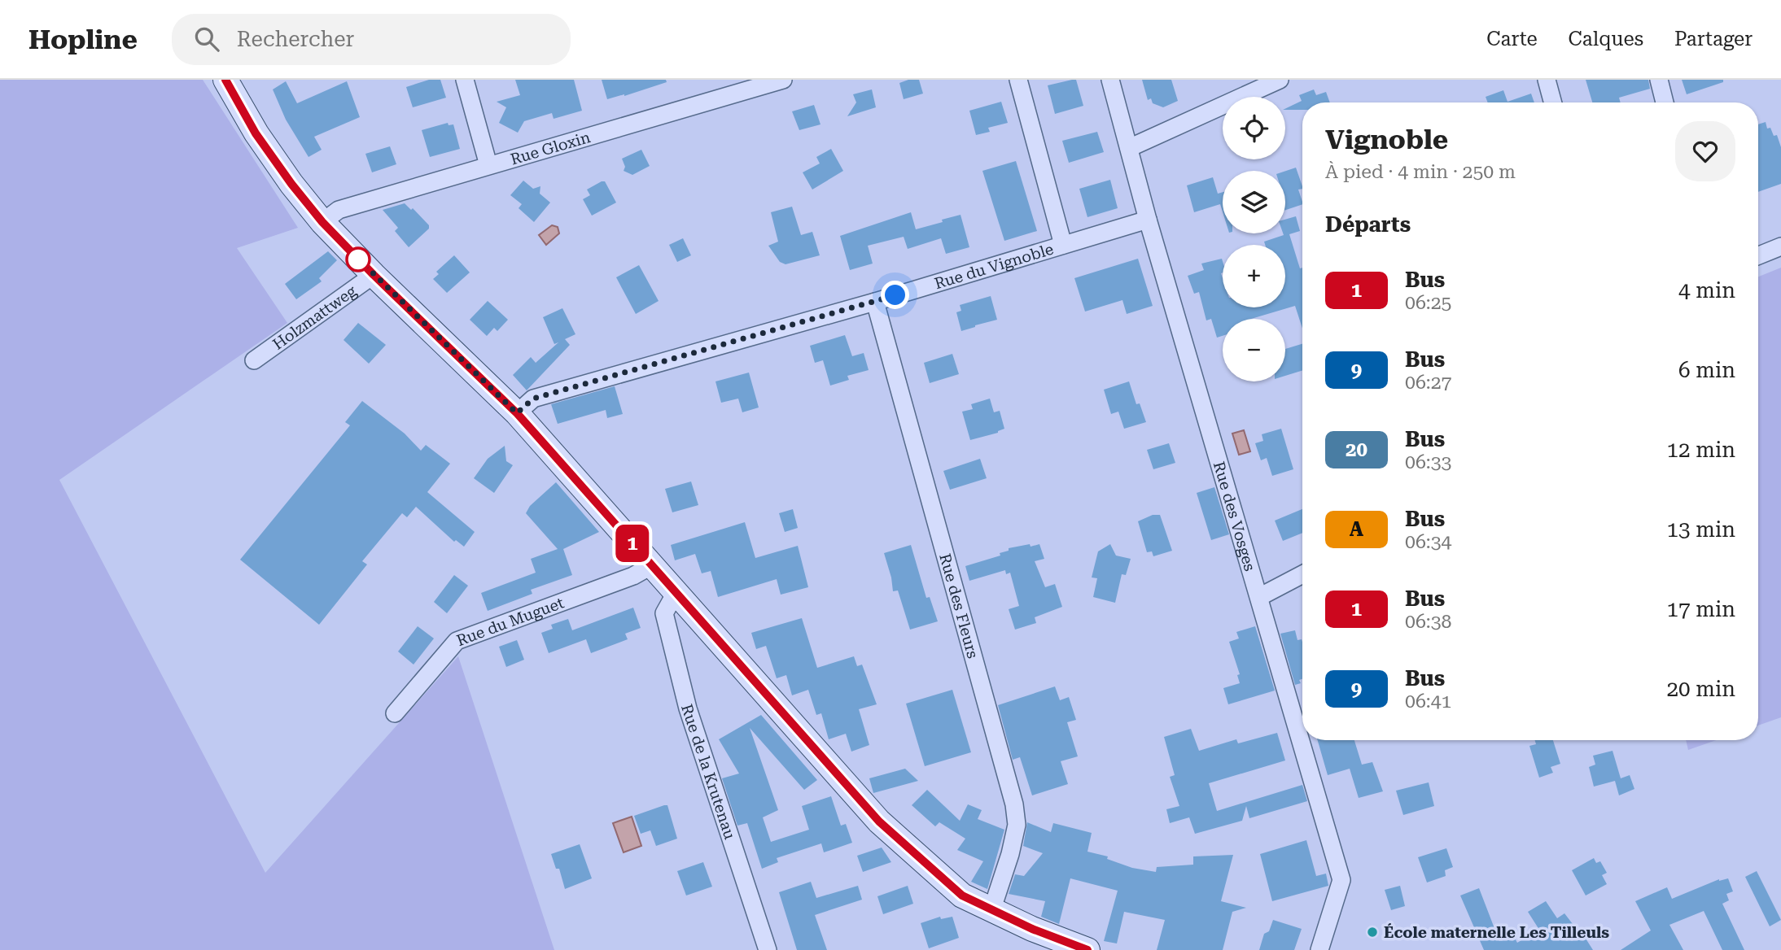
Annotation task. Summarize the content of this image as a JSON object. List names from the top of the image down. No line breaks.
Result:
{"streets":{"street":["Rue Gloxin","Rue du Vignoble","Holzmattweg","Rue des Vosges","Rue des Fleurs","Rue du Muguet","Rue de la Krutenau"]},"crossings":[["Rue du Vignoble","Rue des Vosges"],["Rue du Vignoble","Rue des Fleurs"]],"places":["École maternelle Les Tilleuls"],"lines":["bus line 1"],"page":{"header":"Hopline","search":"Rechercher","nav":["Carte","Calques","Partager"],"on_map":"1","map_buttons":["+","−"],"heading":[["Vignoble","À pied · 4 min · 250 m"],"Départs"],"list":[{"mark":"1","name":"Bus","note":"06:25","value":"4 min"},{"mark":"9","name":"Bus","note":"06:27","value":"6 min"},{"mark":"20","name":"Bus","note":"06:33","value":"12 min"},{"mark":"A","name":"Bus","note":"06:34","value":"13 min"},{"mark":"1","name":"Bus","note":"06:38","value":"17 min"},{"mark":"9","name":"Bus","note":"06:41","value":"20 min"}]}}
